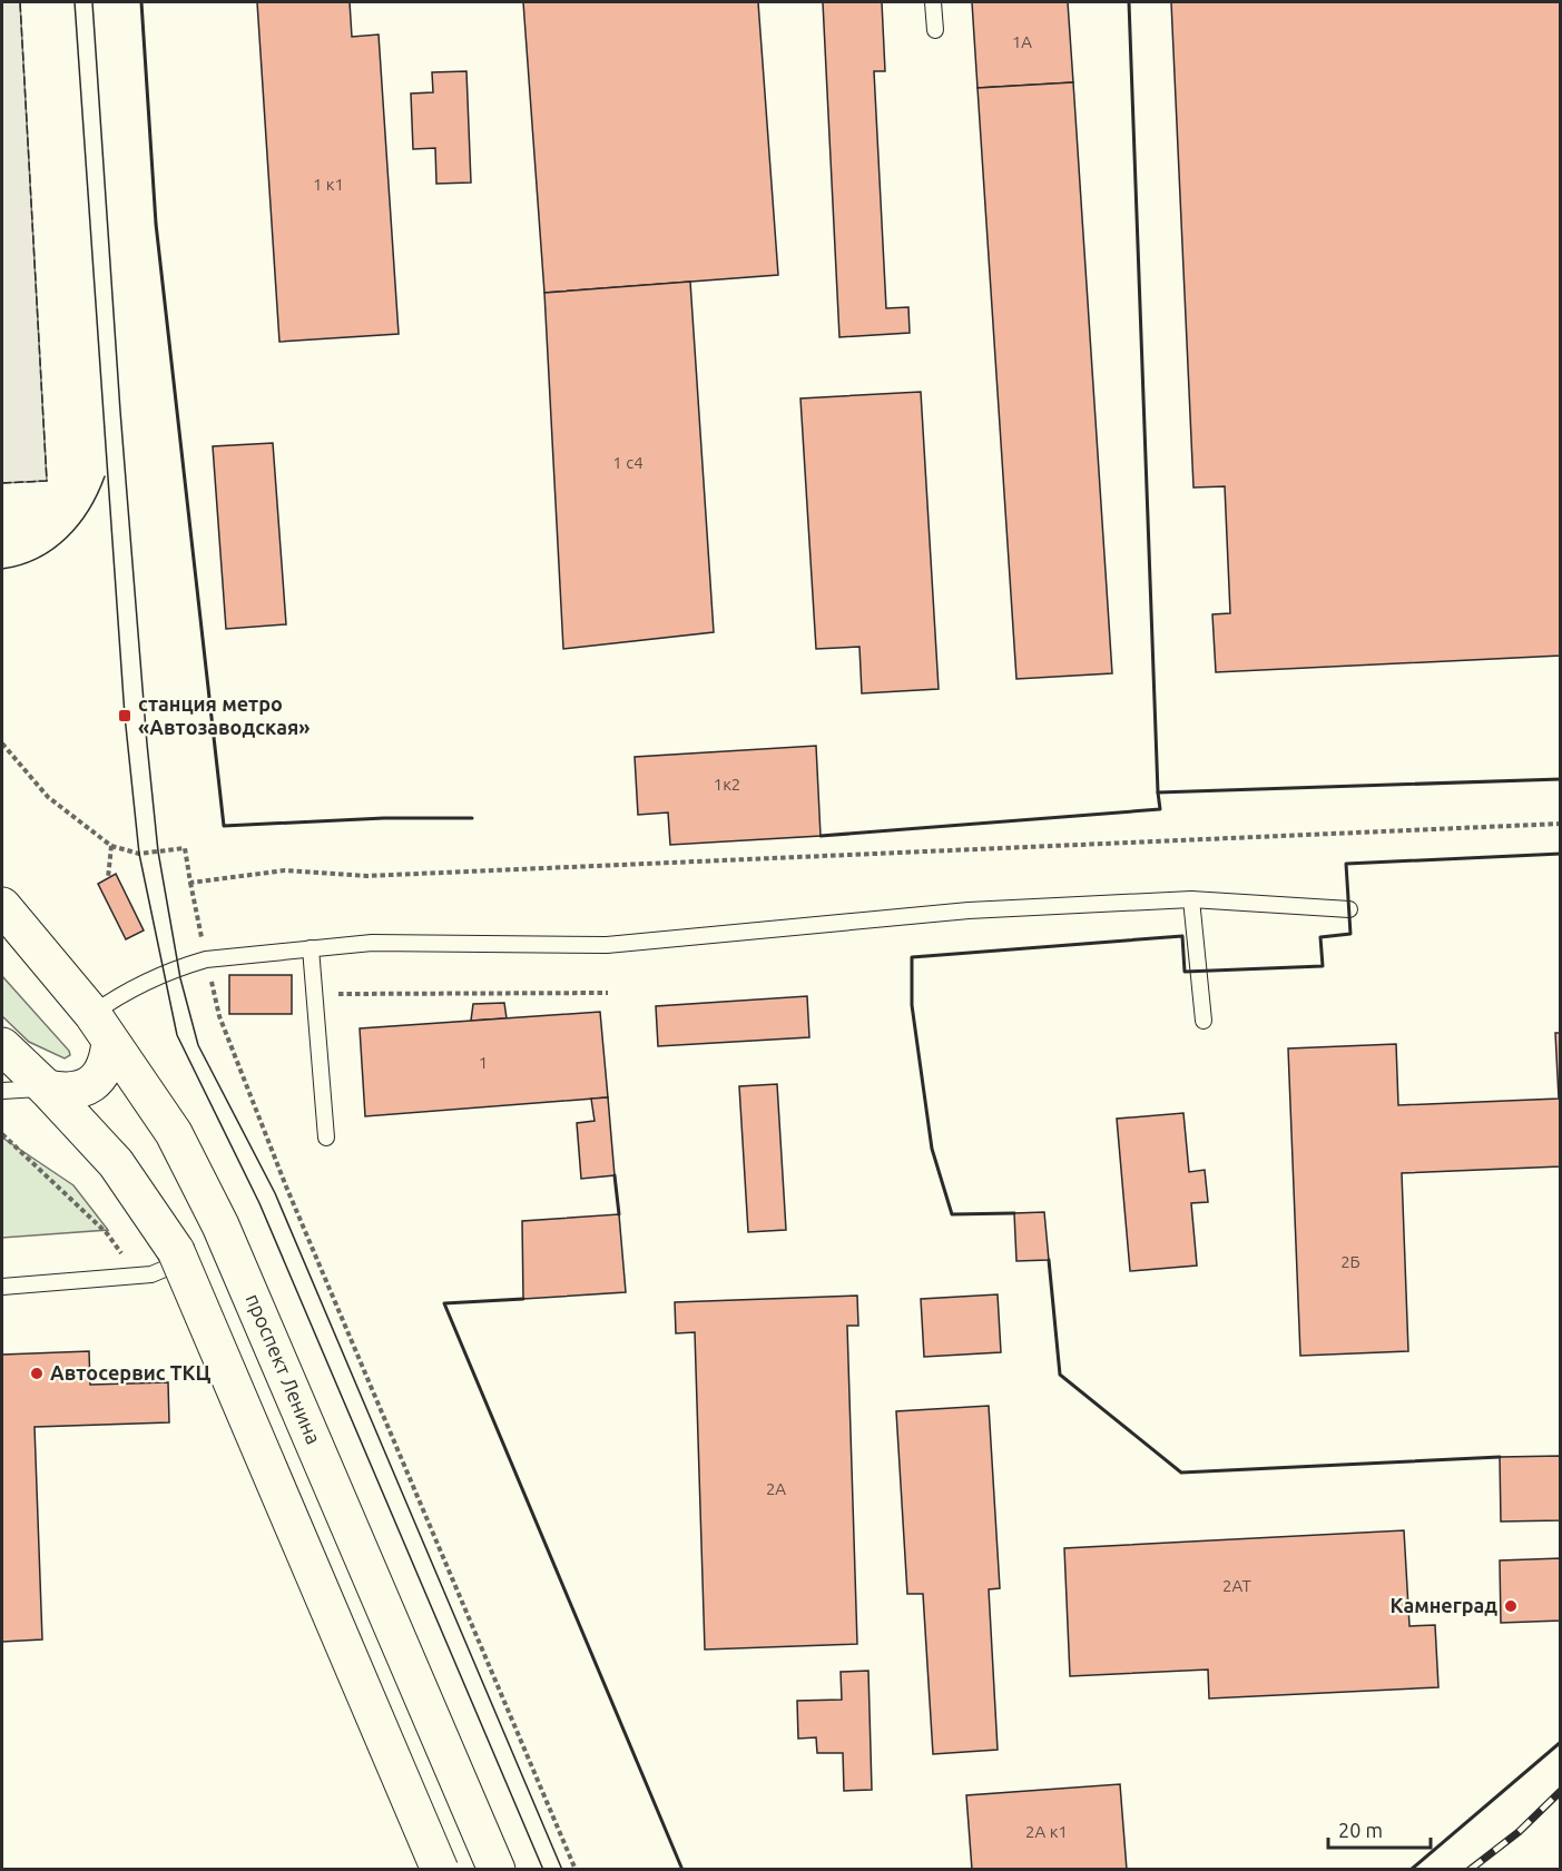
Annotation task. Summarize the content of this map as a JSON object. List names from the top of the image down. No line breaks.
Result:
{"streets":{"main road":["проспект Ленина"]},"places":{"transit":["станция метро «Автозаводская»"],"other":["Автосервис ТКЦ","Камнеград"]},"house_numbers":["1А","1 к1","1 с4","1к2","1","2Б","2А","2АТ","2А к1"],"scale_bar":"20 m"}
